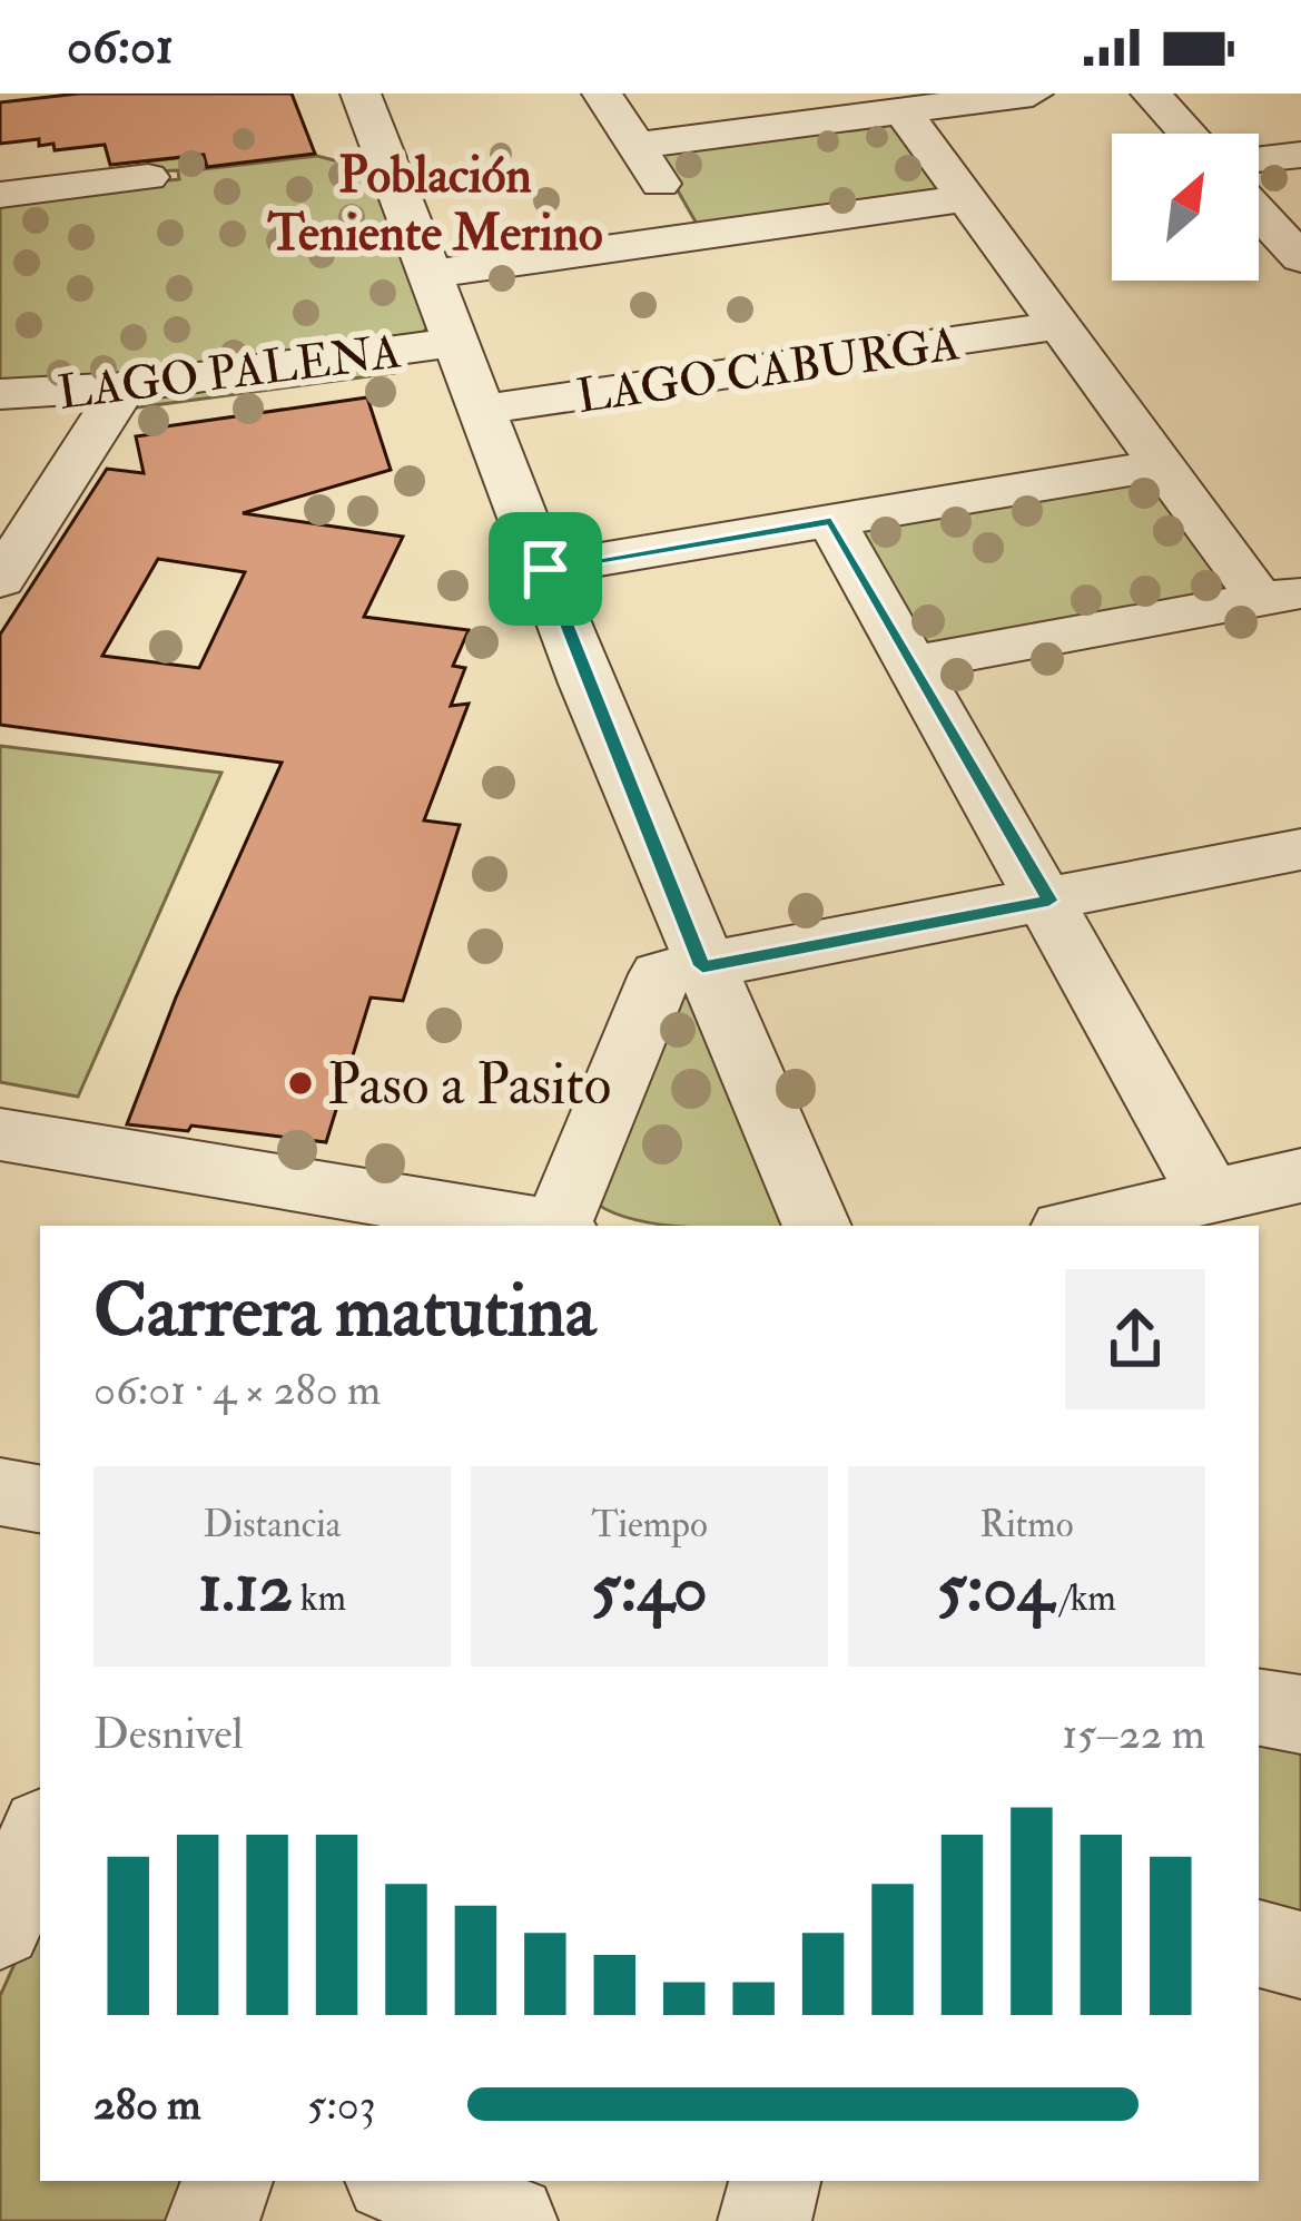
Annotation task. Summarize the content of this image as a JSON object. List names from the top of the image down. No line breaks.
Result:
{"streets":{"street":["LAGO CABURGA","LAGO PALENA"]},"districts":["Población Teniente Merino"],"places":["Paso a Pasito"],"north":"top right","page":{"status":"06:01","heading":["Carrera matutina","06:01 · 4 × 280 m"],"stats":[["Distancia","1.12 km"],["Tiempo","5:40"],["Ritmo","5:04 /km"]],"chart":["Desnivel","15–22 m"],"list":[{"name":"280 m","note":"5:03"}]}}
